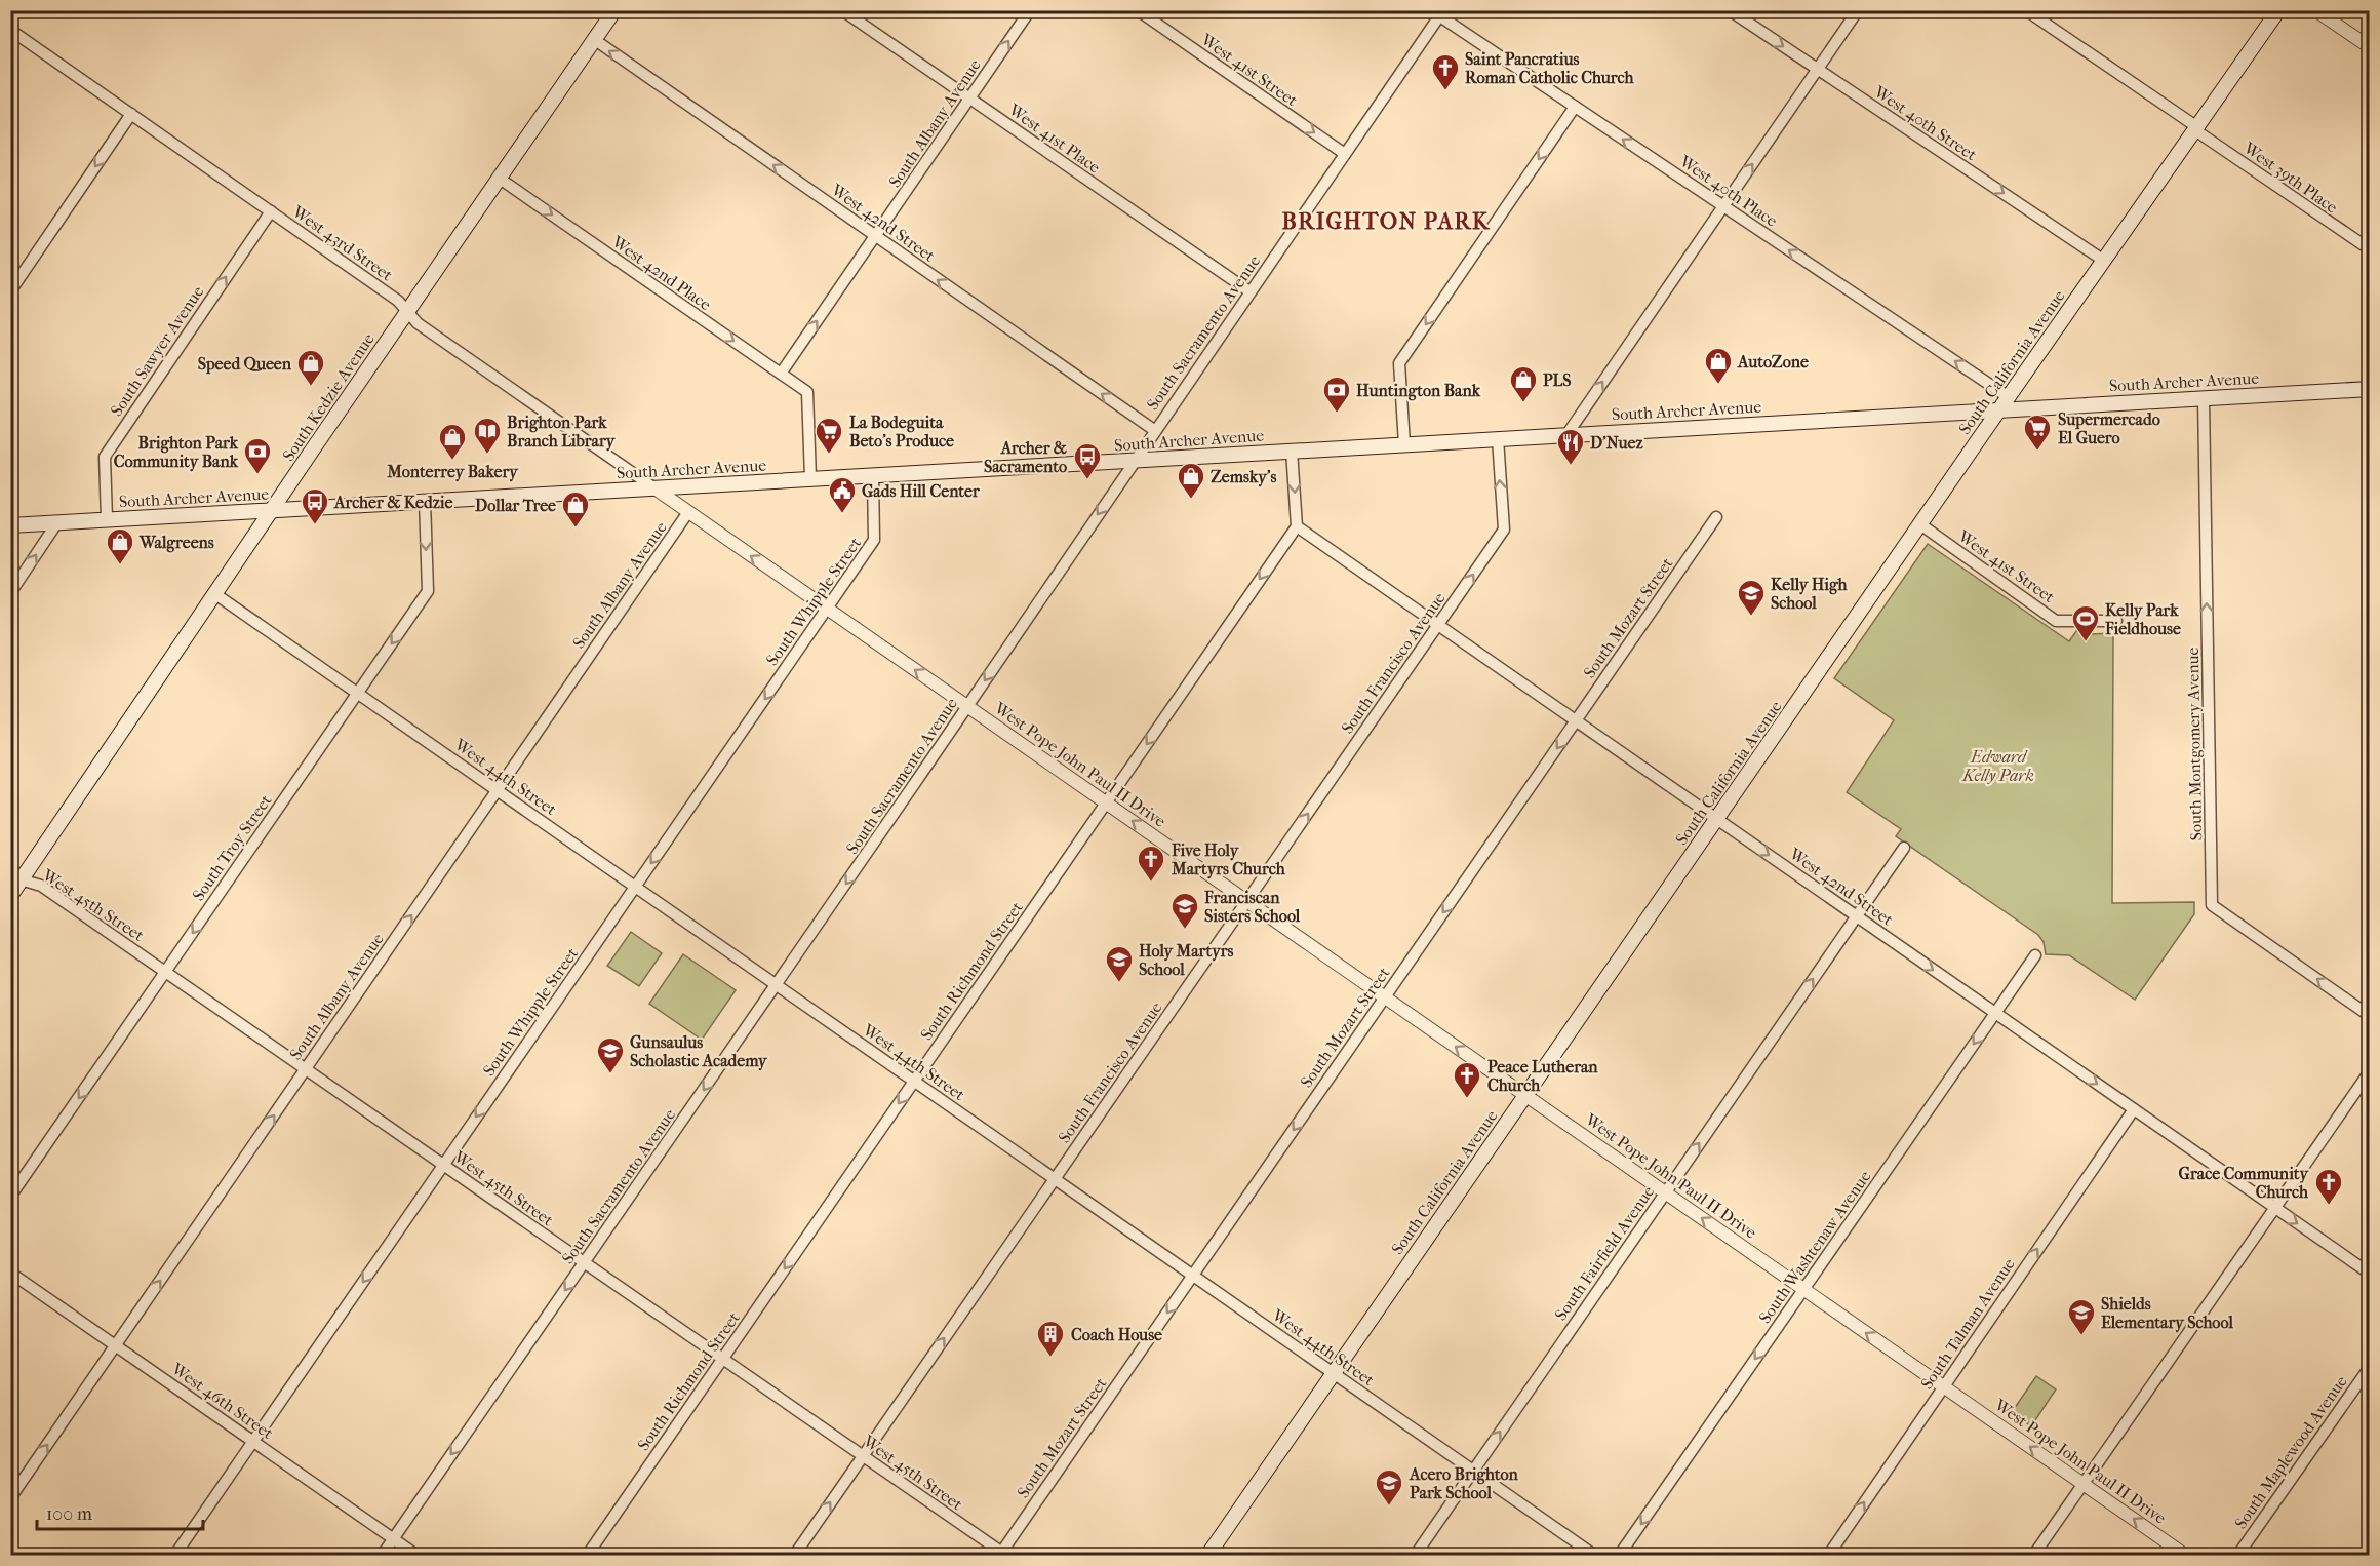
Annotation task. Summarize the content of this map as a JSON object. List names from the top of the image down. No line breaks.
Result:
{"streets":{"main road":["South California Avenue","South Archer Avenue","South Kedzie Avenue"],"street":["West 41st Street","South Albany Avenue","West 40th Street","West 41st Place","West 39th Place","West 40th Place","West 42nd Street","West 43rd Street","West 42nd Place","South Sacramento Avenue","South Sawyer Avenue","South Whipple Street","South Mozart Street","South Francisco Avenue","South Montgomery Avenue","West Pope John Paul II Drive","West 44th Street","South Troy Street","West 45th Street","South Richmond Street","South Washtenaw Avenue","South Fairfield Avenue","South Talman Avenue","West 46th Street","South Maplewood Avenue"]},"crossings":[["West 41st Street","South Sacramento Avenue"],["West 41st Street","South California Avenue"],["South Albany Avenue","West 41st Place"],["South Albany Avenue","West 42nd Street"],["South Albany Avenue","West 42nd Place"],["South Albany Avenue","West Pope John Paul II Drive"],["South Albany Avenue","West 44th Street"],["South Albany Avenue","West 45th Street"],["South Albany Avenue","West 46th Street"],["West 40th Street","South California Avenue"],["West 41st Place","South Sacramento Avenue"],["West 39th Place","South California Avenue"],["West 40th Place","South Sacramento Avenue"],["West 40th Place","South California Avenue"],["West 42nd Street","South Sacramento Avenue"],["West 42nd Street","South California Avenue"],["West 42nd Street","South Kedzie Avenue"],["West 42nd Street","South Mozart Street"],["West 42nd Street","South Francisco Avenue"],["West 42nd Street","South Richmond Street"],["West 42nd Street","South Washtenaw Avenue"],["West 42nd Street","South Fairfield Avenue"],["West 42nd Street","South Talman Avenue"],["West 43rd Street","South Sawyer Avenue"],["West 43rd Street","South Archer Avenue"],["West 43rd Street","South Kedzie Avenue"],["West 43rd Street","West Pope John Paul II Drive"],["West 42nd Place","South Archer Avenue"],["West 42nd Place","South Kedzie Avenue"],["South Sacramento Avenue","South Archer Avenue"],["South Sacramento Avenue","West Pope John Paul II Drive"],["South Sacramento Avenue","West 44th Street"],["South Sacramento Avenue","West 45th Street"],["South Sacramento Avenue","West 46th Street"],["South Sawyer Avenue","South Archer Avenue"],["South California Avenue","South Archer Avenue"],["South California Avenue","West Pope John Paul II Drive"],["South California Avenue","West 44th Street"],["South Archer Avenue","South Kedzie Avenue"],["South Archer Avenue","South Whipple Street"],["South Archer Avenue","South Francisco Avenue"],["South Archer Avenue","South Montgomery Avenue"],["South Archer Avenue","West Pope John Paul II Drive"],["South Archer Avenue","South Troy Street"],["South Kedzie Avenue","West 44th Street"],["South Kedzie Avenue","West 45th Street"],["South Whipple Street","West Pope John Paul II Drive"],["South Whipple Street","West 44th Street"],["South Whipple Street","West 45th Street"],["South Whipple Street","West 46th Street"],["South Mozart Street","West Pope John Paul II Drive"],["South Mozart Street","West 44th Street"],["South Mozart Street","West 45th Street"],["South Francisco Avenue","West Pope John Paul II Drive"],["South Francisco Avenue","West 44th Street"],["South Francisco Avenue","West 45th Street"],["West Pope John Paul II Drive","South Richmond Street"],["West Pope John Paul II Drive","South Washtenaw Avenue"],["West Pope John Paul II Drive","South Fairfield Avenue"],["West Pope John Paul II Drive","South Talman Avenue"],["West 44th Street","South Troy Street"],["West 44th Street","South Richmond Street"],["West 44th Street","South Fairfield Avenue"],["South Troy Street","West 45th Street"],["West 45th Street","South Richmond Street"]],"one_way":["West 41st Street","South Albany Avenue","West 40th Street","West 40th Place","West 42nd Place","South Sacramento Avenue","South Sawyer Avenue","South Whipple Street","South Mozart Street","South Francisco Avenue","South Montgomery Avenue","West Pope John Paul II Drive","South Troy Street","South Richmond Street","South Washtenaw Avenue","South Fairfield Avenue","South Talman Avenue"],"districts":["BRIGHTON PARK"],"parks":["Edward Kelly Park"],"places":{"church":["Saint Pancratius Roman Catholic Church","Five Holy Martyrs Church","Peace Lutheran Church","Grace Community Church"],"shop":["AutoZone","Speed Queen","PLS","Monterrey Bakery","Zemsky's","Dollar Tree","Walgreens"],"bank":["Huntington Bank","Brighton Park Community Bank"],"supermarket":["Supermercado El Guero","La Bodeguita Beto’s Produce"],"library":["Brighton Park Branch Library"],"restaurant":["D'Nuez"],"bus stop":["Archer & Sacramento","Archer & Kedzie"],"public building":["Gads Hill Center"],"school or university":["Kelly High School","Franciscan Sisters School","Holy Martyrs School","Gunsaulus Scholastic Academy","Shields Elementary School","Acero Brighton Park School"],"sports":["Kelly Park Fieldhouse"],"building":["Coach House"]},"scale_bar":"100 m"}
